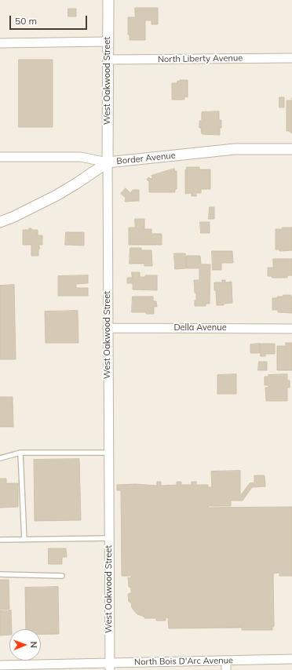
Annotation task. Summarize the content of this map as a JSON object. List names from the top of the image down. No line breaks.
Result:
{"streets":{"street":["North Liberty Avenue","West Oakwood Street","Border Avenue","Della Avenue","North Bois D'Arc Avenue"]},"crossings":[["North Liberty Avenue","West Oakwood Street"],["West Oakwood Street","Border Avenue"],["West Oakwood Street","Della Avenue"],["West Oakwood Street","North Bois D'Arc Avenue"]],"scale_bar":"50 m","north":"right"}
